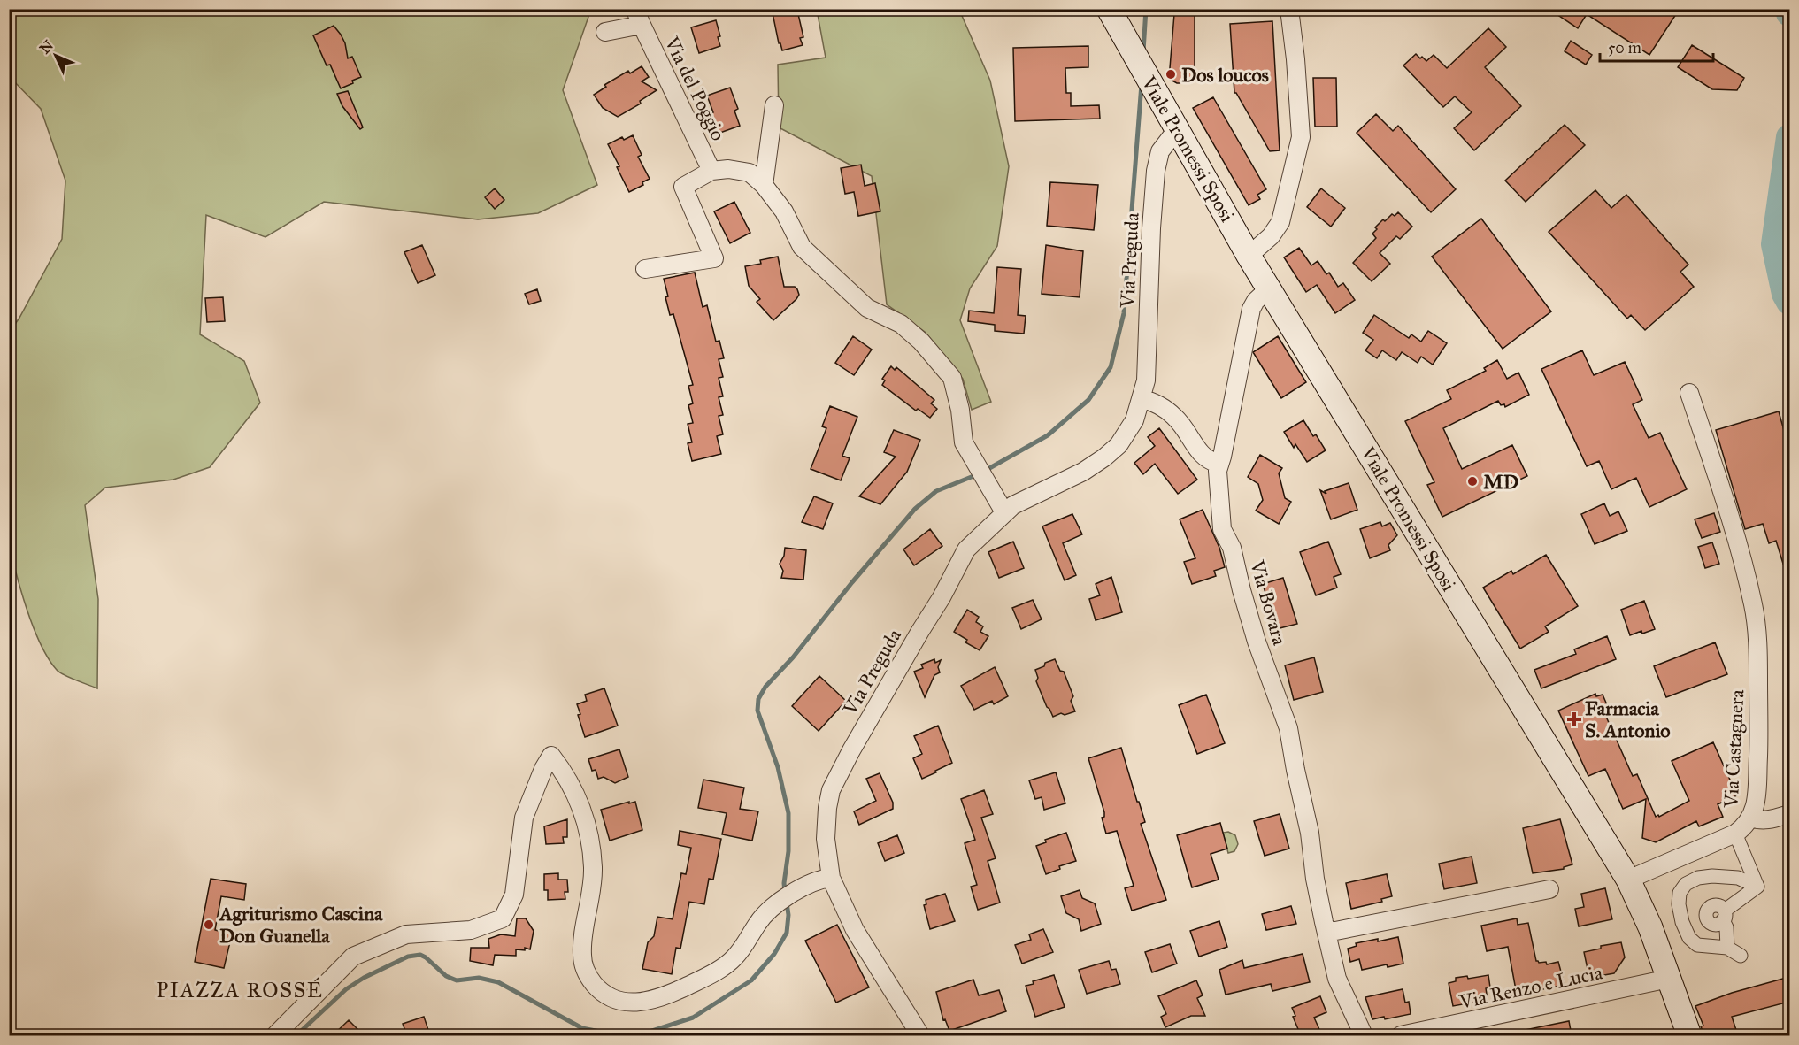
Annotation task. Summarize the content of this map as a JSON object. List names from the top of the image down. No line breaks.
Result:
{"streets":{"main road":["Viale Promessi Sposi"],"street":["Via del Poggio","Via Preguda","Via Bovara","Via Castagnera","Via Renzo e Lucia"]},"crossings":[["Via del Poggio","Via Preguda"],["Viale Promessi Sposi","Via Preguda"],["Viale Promessi Sposi","Via Bovara"],["Viale Promessi Sposi","Via Castagnera"],["Viale Promessi Sposi","Via Renzo e Lucia"]],"districts":["PIAZZA ROSSÉ"],"places":{"other":["Dos loucos","MD","Agriturismo Cascina Don Guanella"],"health":["Farmacia S. Antonio"]},"scale_bar":"50 m","north":"top left"}
